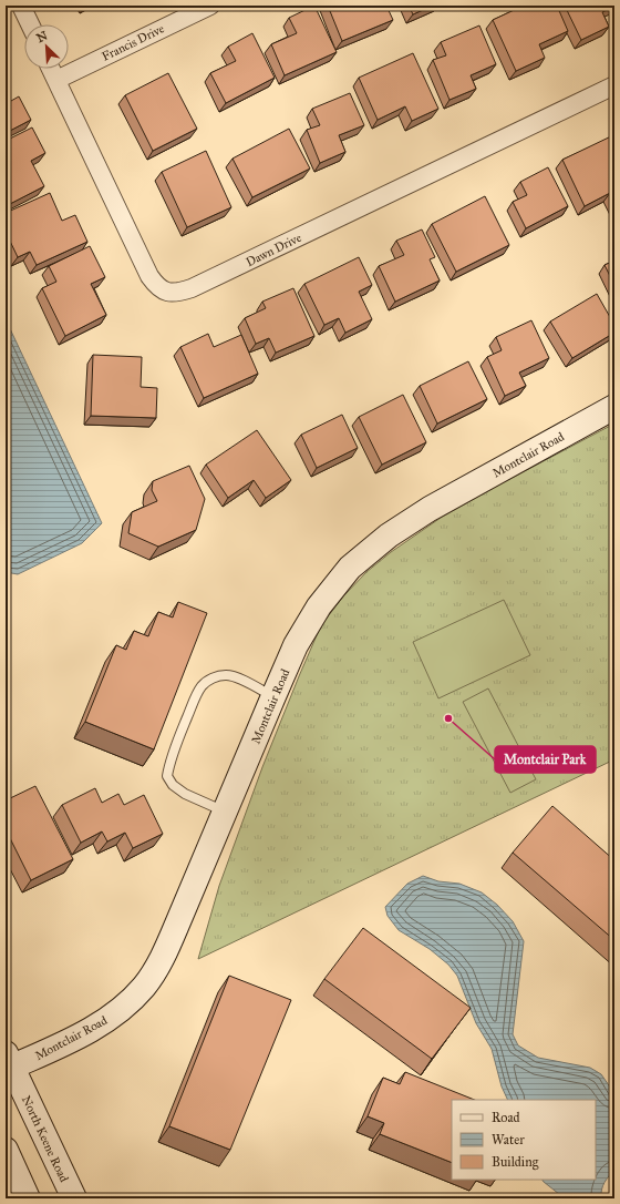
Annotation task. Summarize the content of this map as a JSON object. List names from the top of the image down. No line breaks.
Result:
{"streets":{"street":["Francis Drive","Dawn Drive","Montclair Road","North Keene Road"]},"crossings":[["Francis Drive","Dawn Drive"],["Montclair Road","North Keene Road"]],"places":["Montclair Park"],"legend":["Road","Water","Building"],"north":"top left"}
